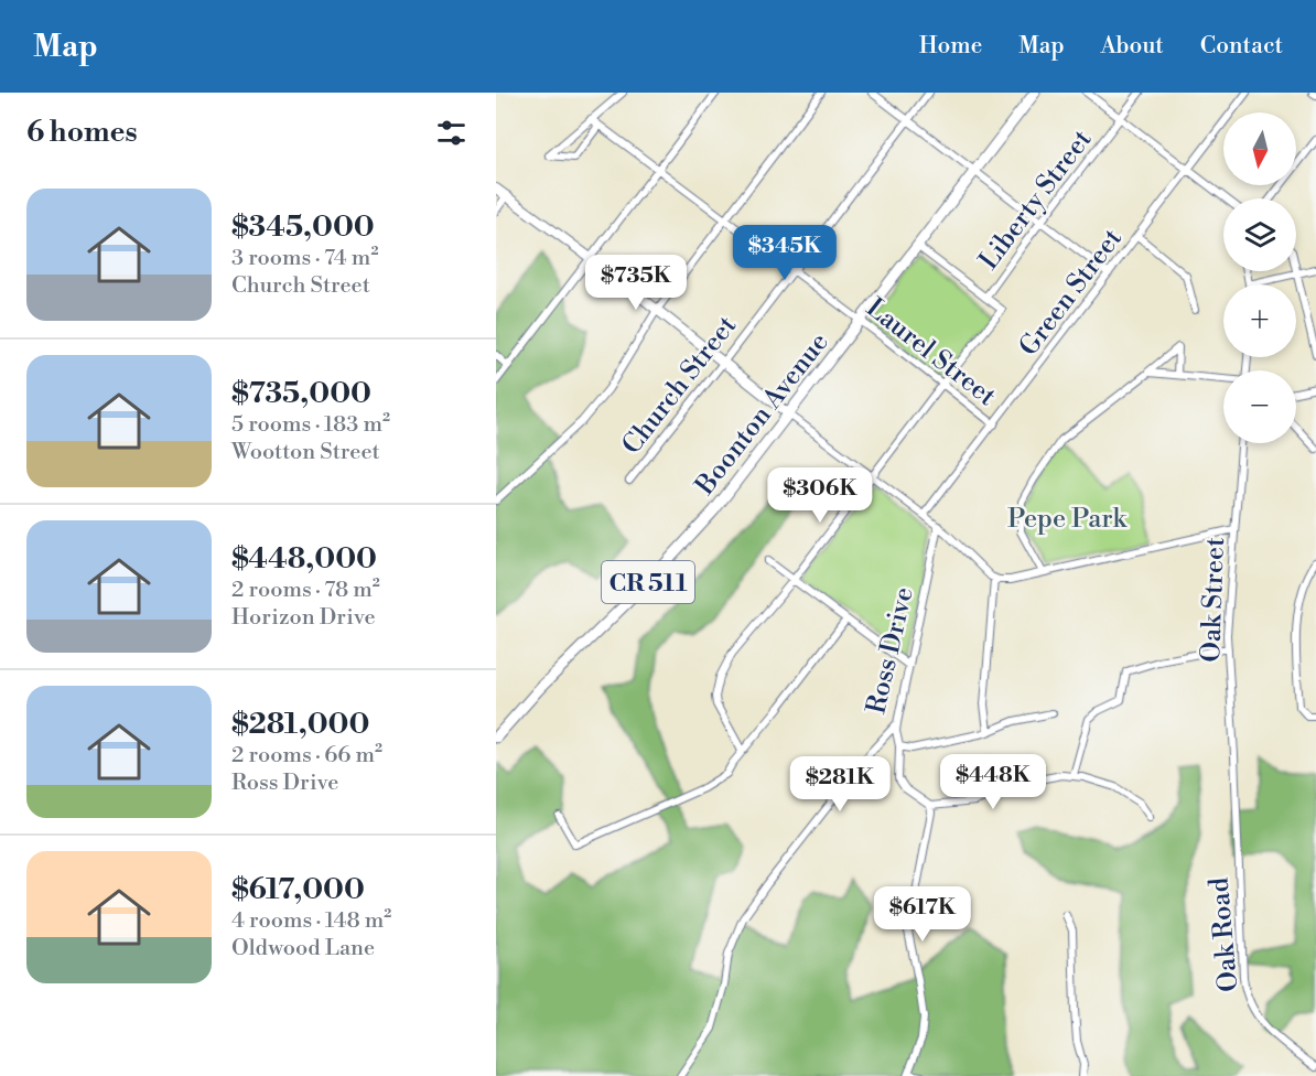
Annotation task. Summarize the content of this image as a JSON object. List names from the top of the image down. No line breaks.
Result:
{"streets":{"main road":["Boonton Avenue","CR 511"],"street":["Liberty Street","Green Street","Laurel Street","Church Street","Oak Street","Ross Drive","Oak Road"]},"crossings":[["Liberty Street","Laurel Street"],["Green Street","Laurel Street"],["Laurel Street","Church Street"],["Laurel Street","Boonton Avenue"],["Oak Street","Oak Road"]],"parks":["Pepe Park"],"north":"bottom","page":{"header":"Map","nav":["Home","Map","About","Contact"],"heading":"6 homes","map_buttons":["+","−"],"list":[{"name":"$345,000","note":"3 rooms · 74 m² · Church Street"},{"name":"$735,000","note":"5 rooms · 183 m² · Wootton Street"},{"name":"$448,000","note":"2 rooms · 78 m² · Horizon Drive"},{"name":"$281,000","note":"2 rooms · 66 m² · Ross Drive"},{"name":"$617,000","note":"4 rooms · 148 m² · Oldwood Lane"}],"price":["$345K","$735K","$306K","$448K","$281K","$617K"]}}
